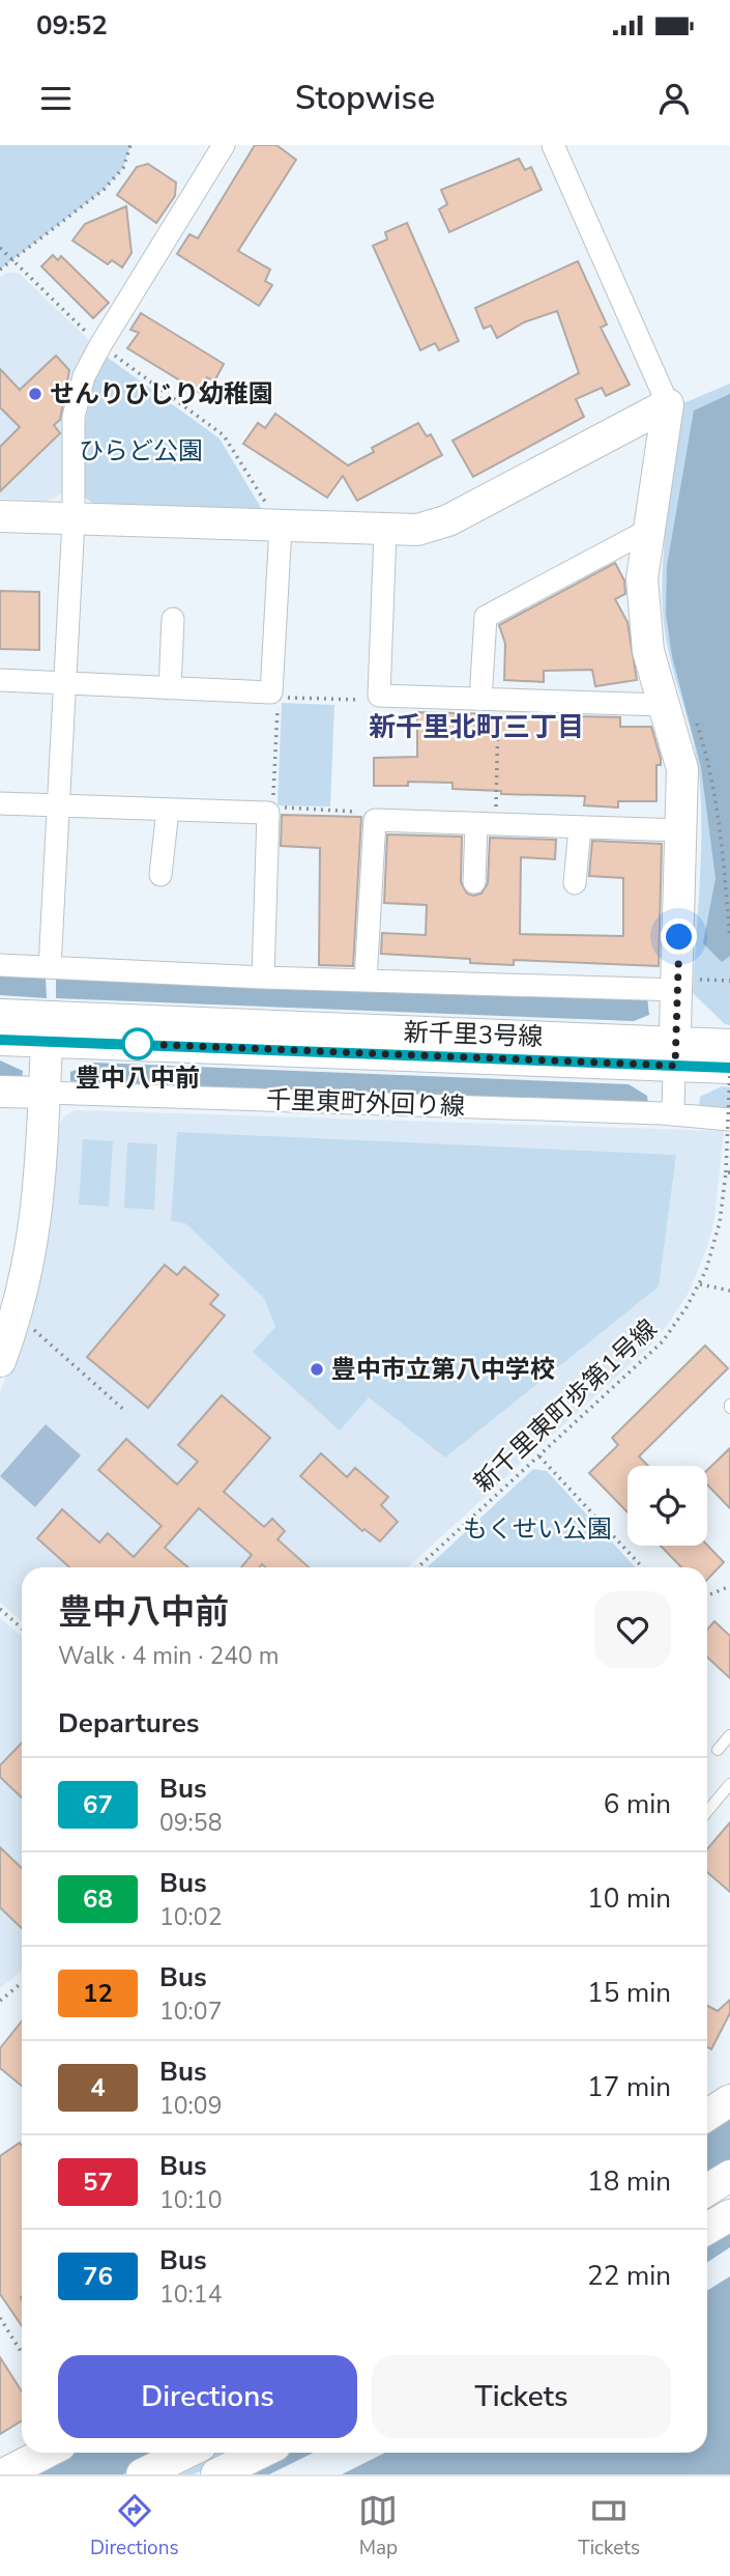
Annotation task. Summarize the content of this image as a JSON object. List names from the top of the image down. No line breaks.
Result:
{"streets":{"street":["新千里3号線","千里東町外回り線"],"path":["新千里東町歩第1号線"]},"crossings":[["新千里3号線","新千里東町歩第1号線"]],"districts":["新千里北町三丁目"],"parks":["ひらど公園","もくせい公園"],"places":["せんりひじり幼稚園","豊中八中前","豊中市立第八中学校"],"lines":["bus line 67"],"page":{"status":"09:52","header":"Stopwise","heading":[["豊中八中前","Walk · 4 min · 240 m"],"Departures"],"list":[{"mark":"67","name":"Bus","note":"09:58","value":"6 min"},{"mark":"68","name":"Bus","note":"10:02","value":"10 min"},{"mark":"12","name":"Bus","note":"10:07","value":"15 min"},{"mark":"4","name":"Bus","note":"10:09","value":"17 min"},{"mark":"57","name":"Bus","note":"10:10","value":"18 min"},{"mark":"76","name":"Bus","note":"10:14","value":"22 min"}],"buttons":["Directions","Tickets"],"tabs":["Directions","Map","Tickets"]}}
